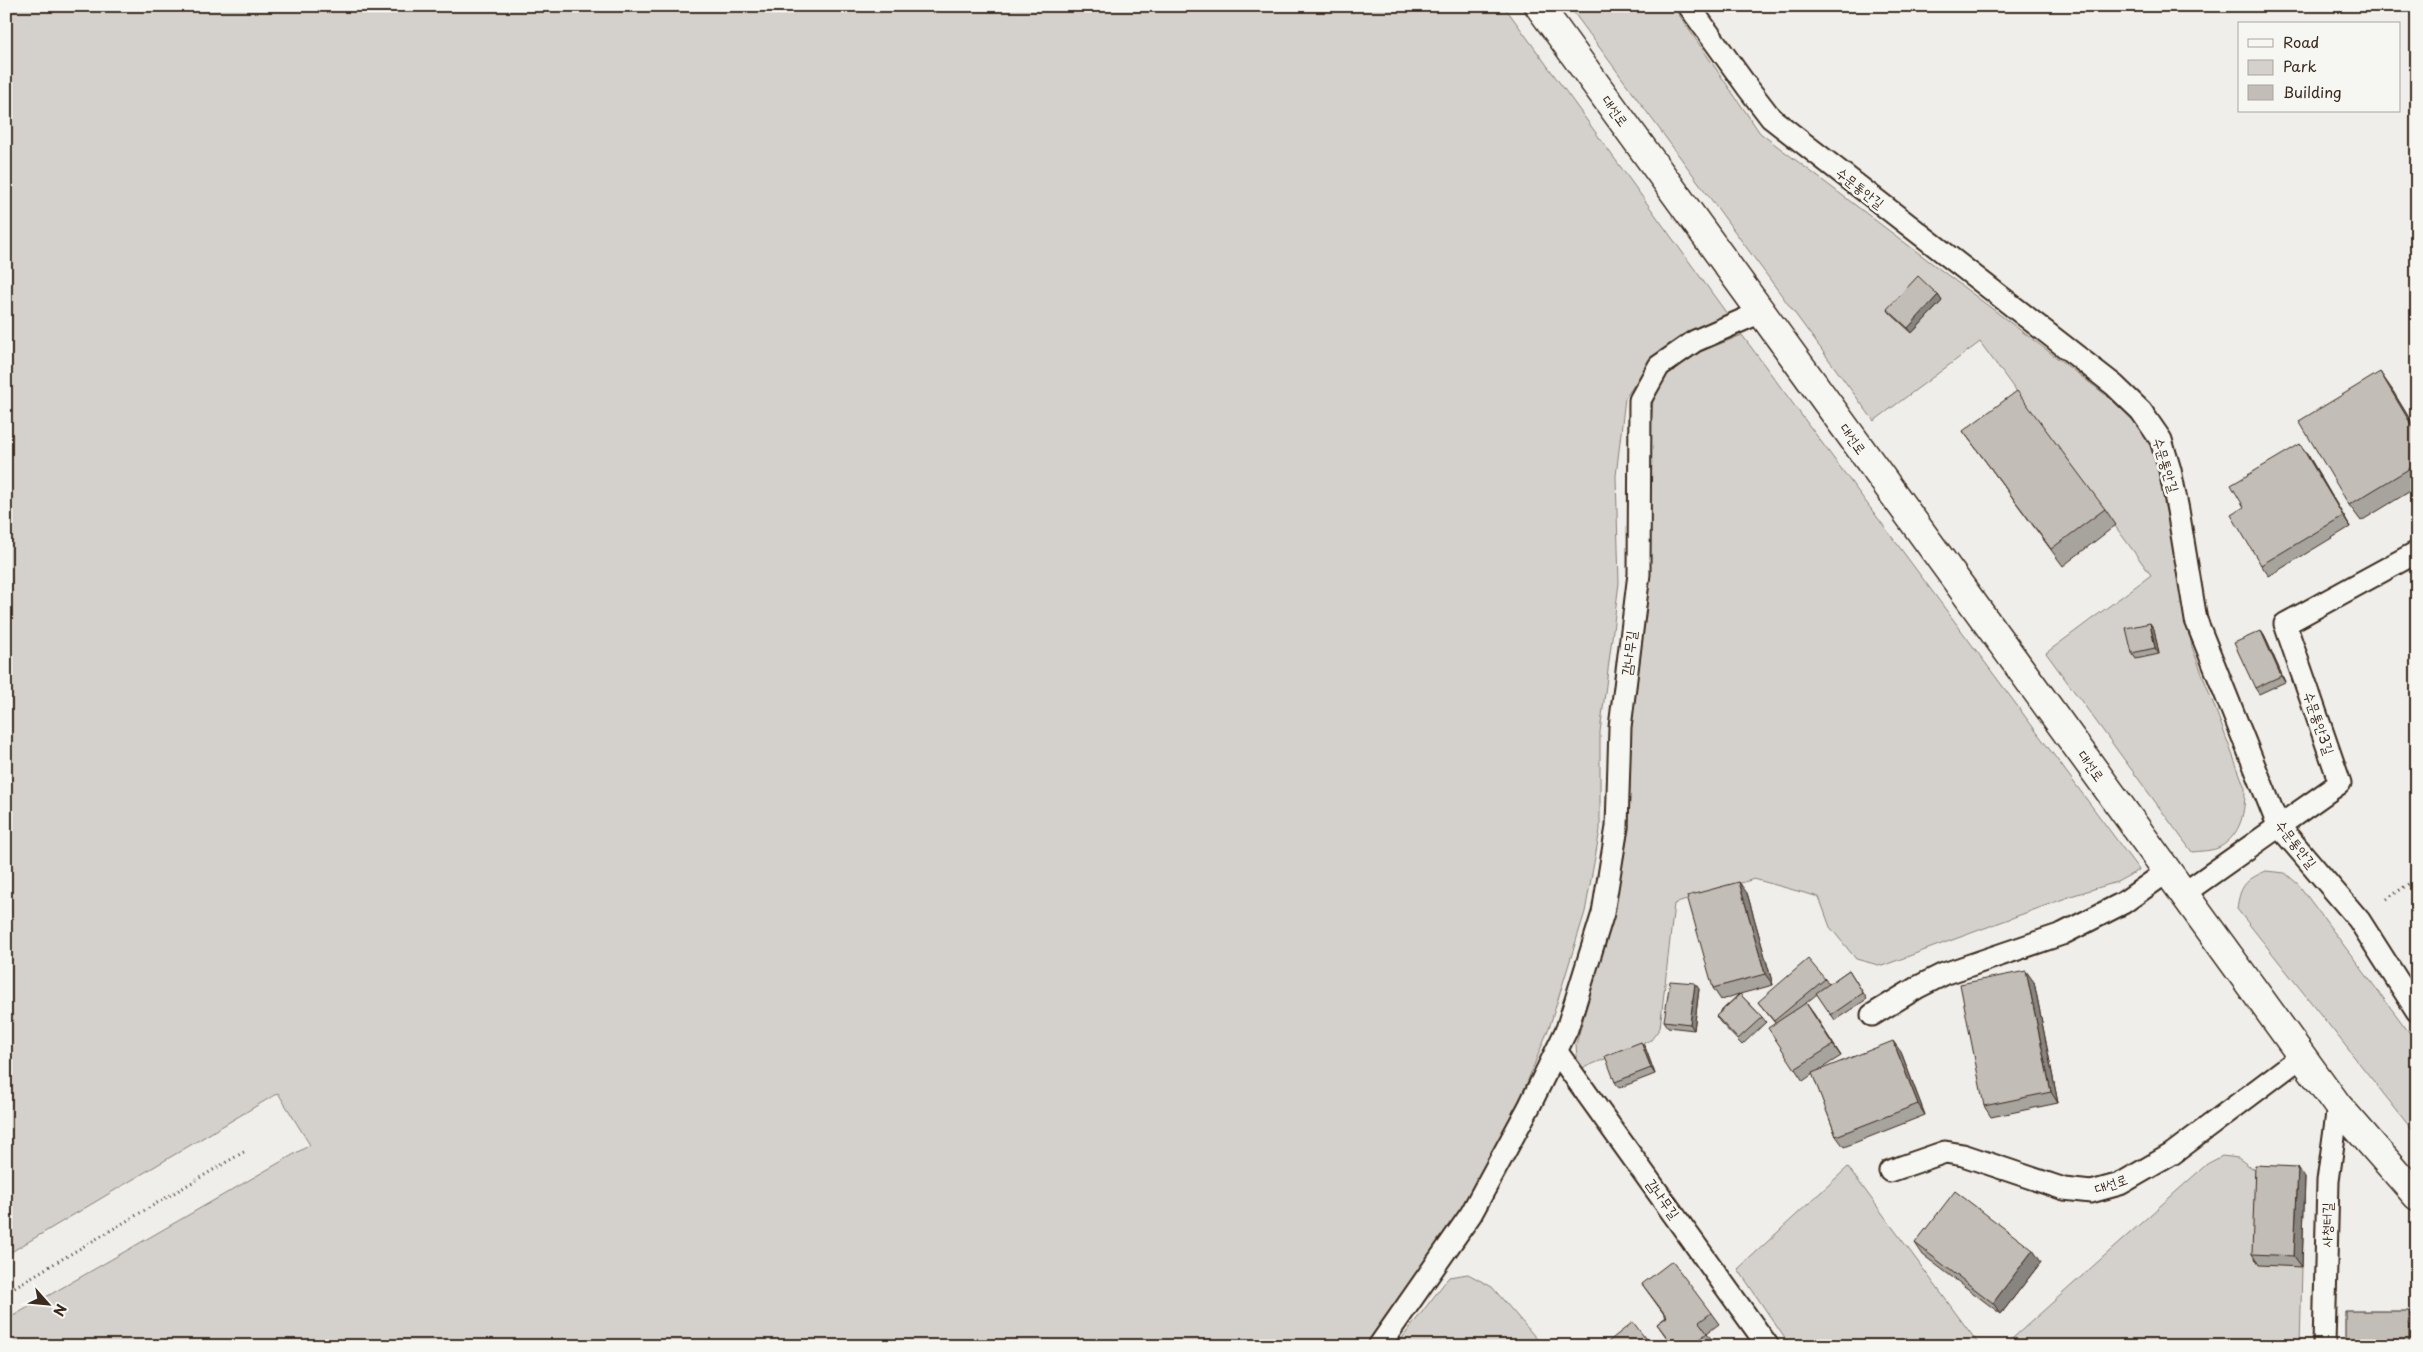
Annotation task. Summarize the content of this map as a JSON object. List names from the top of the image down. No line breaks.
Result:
{"streets":{"street":["대선로"],"lane":["수문통안길","감나무길","수문통안3길","사청터길"]},"crossings":[["대선로","감나무길"],["대선로","수문통안3길"],["대선로","사청터길"],["수문통안길","수문통안3길"]],"legend":["Road","Park","Building"],"north":"bottom right"}
